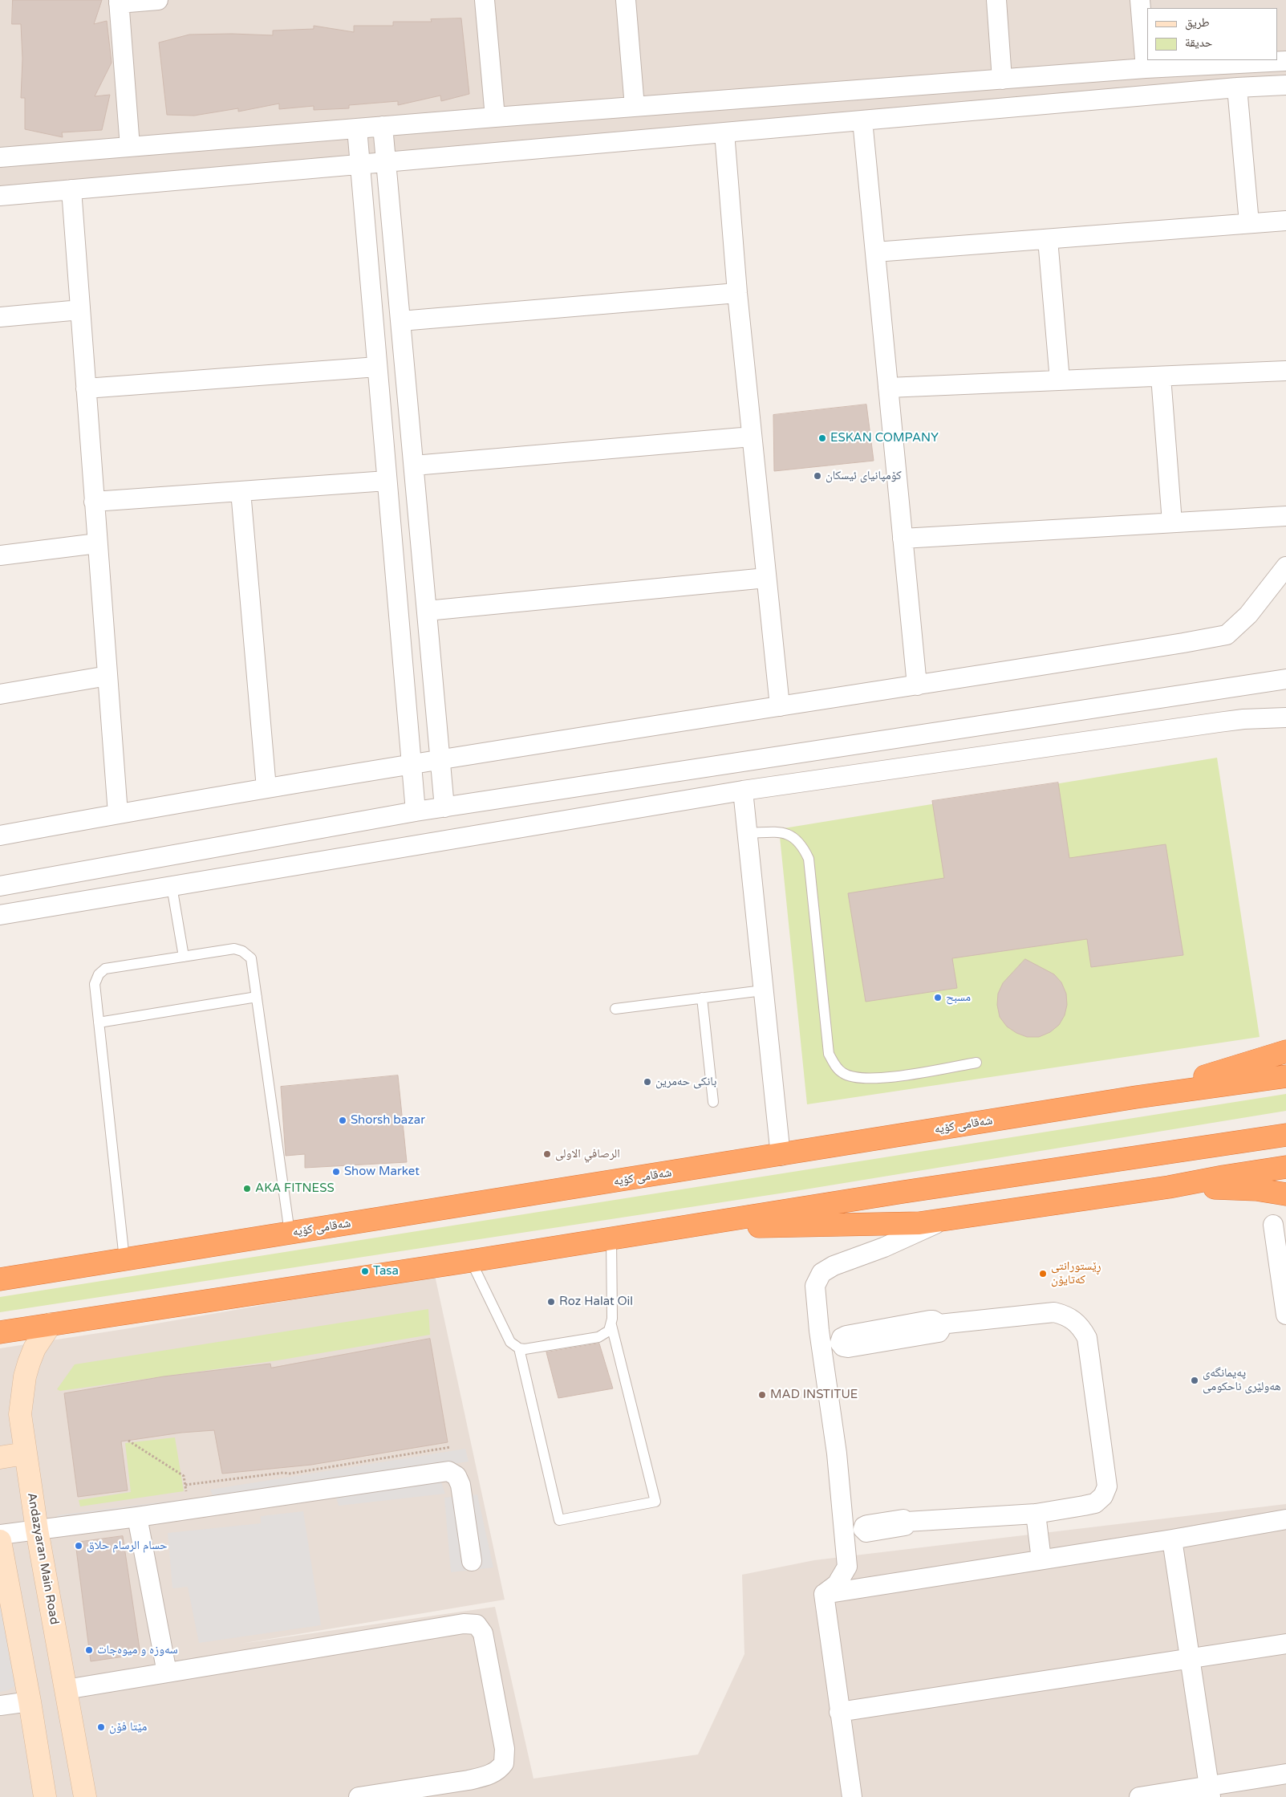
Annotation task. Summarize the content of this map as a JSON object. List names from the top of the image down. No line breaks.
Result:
{"streets":{"highway":["شەقامی کۆیە"],"street":["Andazyaran Main Road"]},"places":["ESKAN COMPANY","کۆمپانیای ئیسکان","مسبح","بانكی حه‌مرین","Shorsh bazar","الرصافي الاولى","Show Market","AKA FITNESS","Tasa","ڕێستورانتی کەتایۆن","Roz Halat Oil","پەیمانگەی هەولێری ناحکومی","MAD INSTITUE","حسام الرسام حلاق","سەوزە و میوەجات","مێتا فۆن"],"legend":["طريق","حديقة"]}
